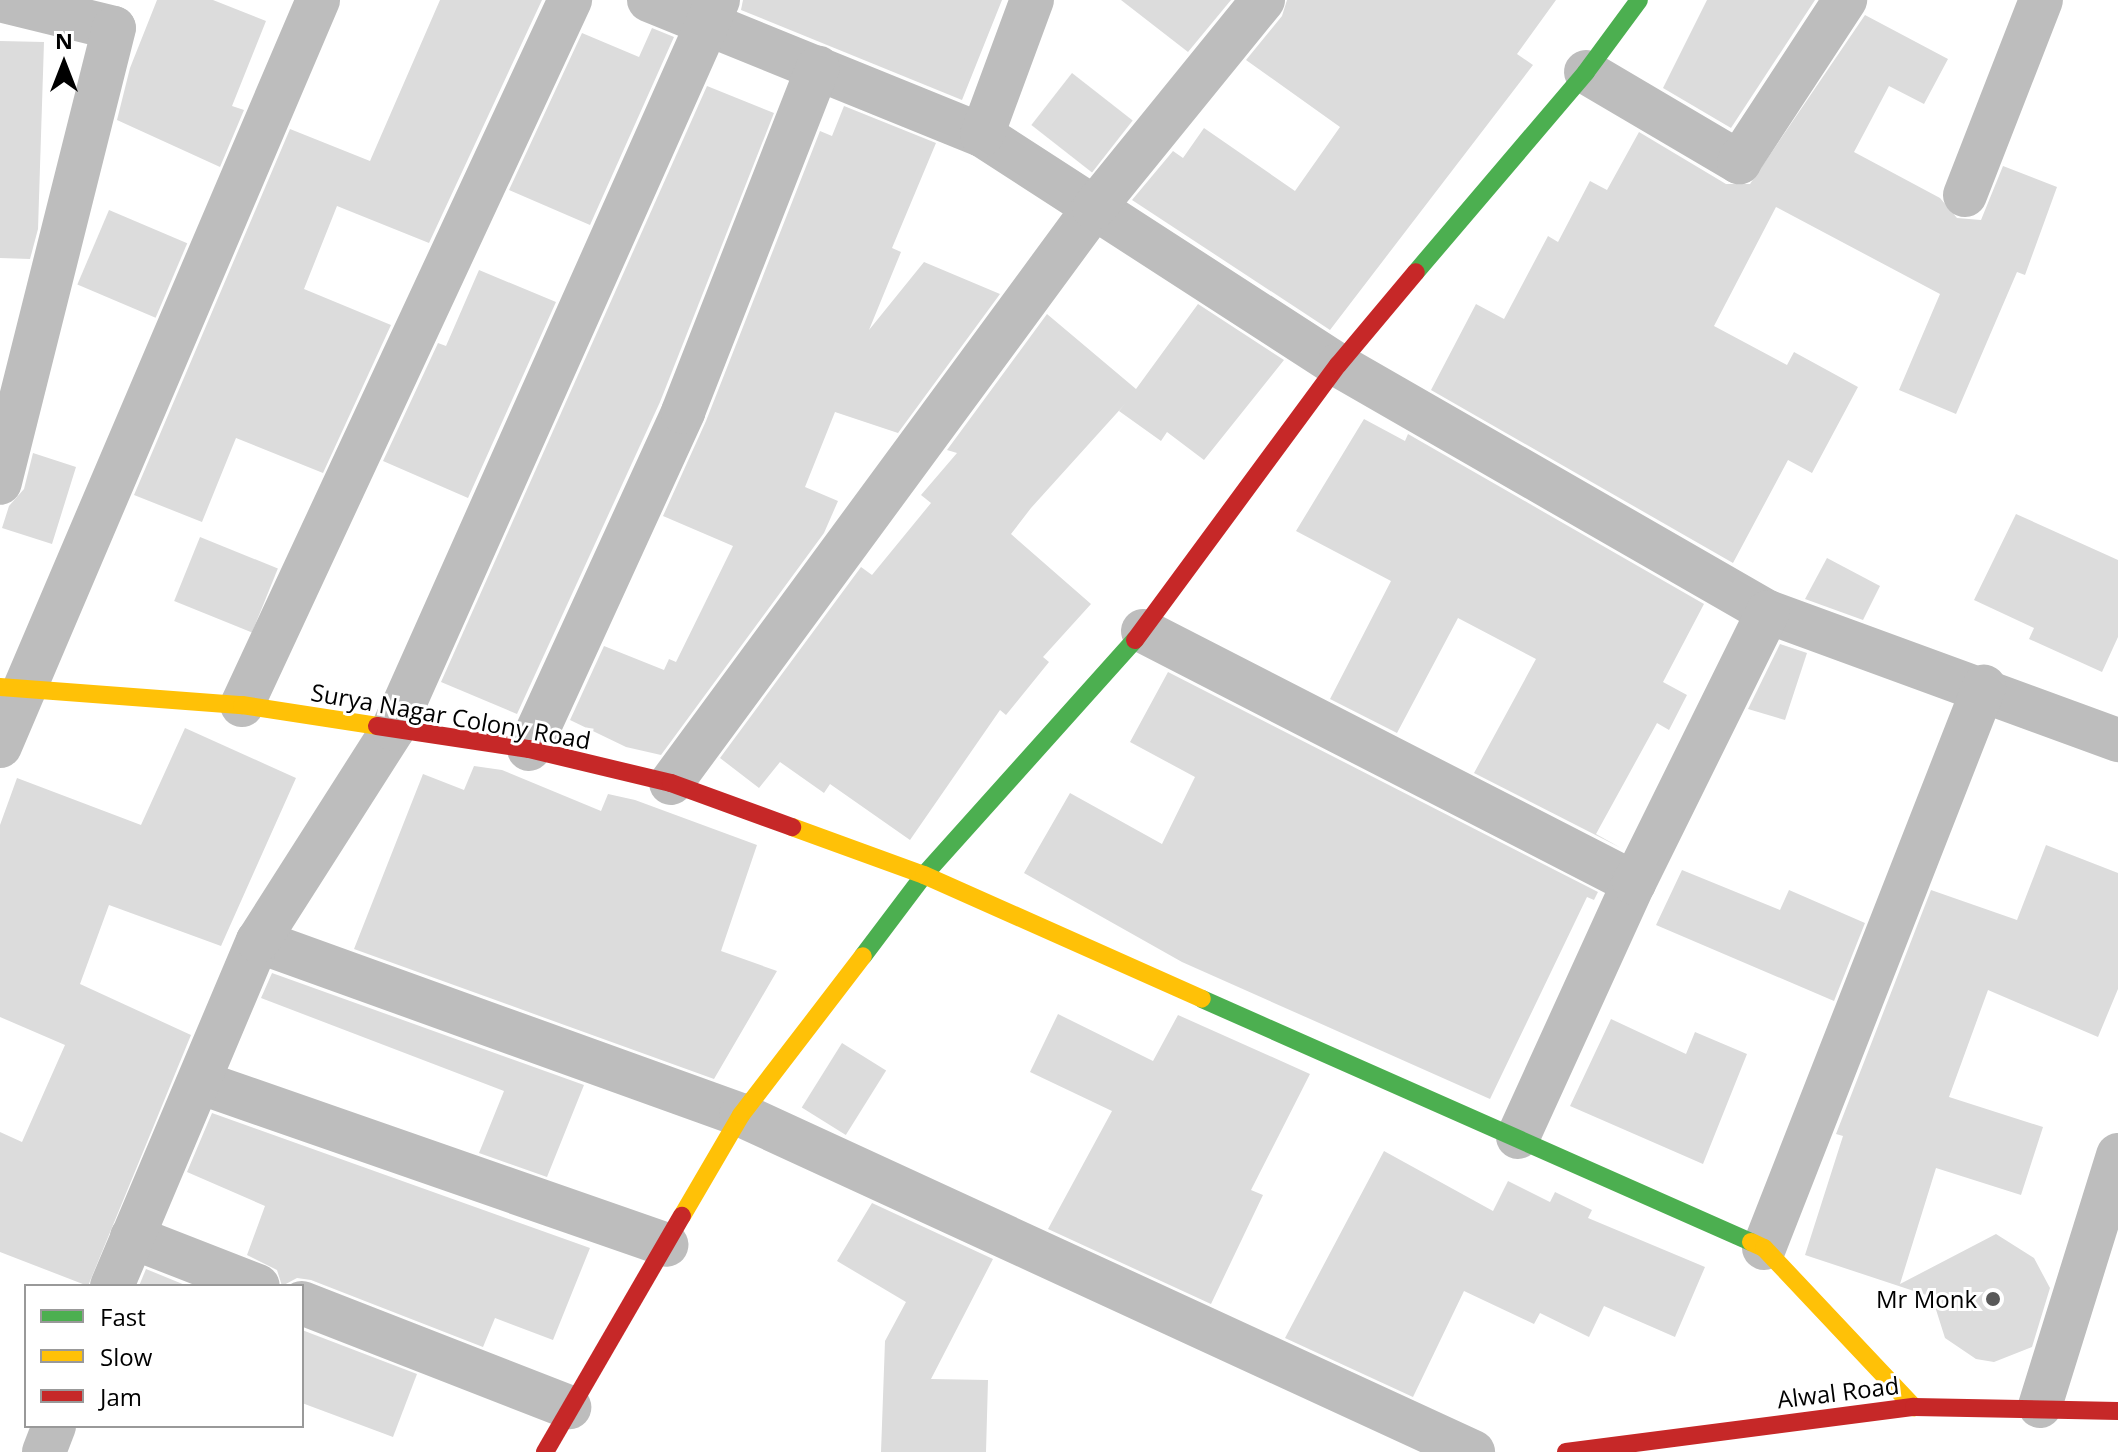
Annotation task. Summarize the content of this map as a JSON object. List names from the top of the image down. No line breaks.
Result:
{"streets":{"street":["Surya Nagar Colony Road","Alwal Road"]},"places":["Mr Monk"],"legend":["Fast","Slow","Jam"],"north":"top"}
